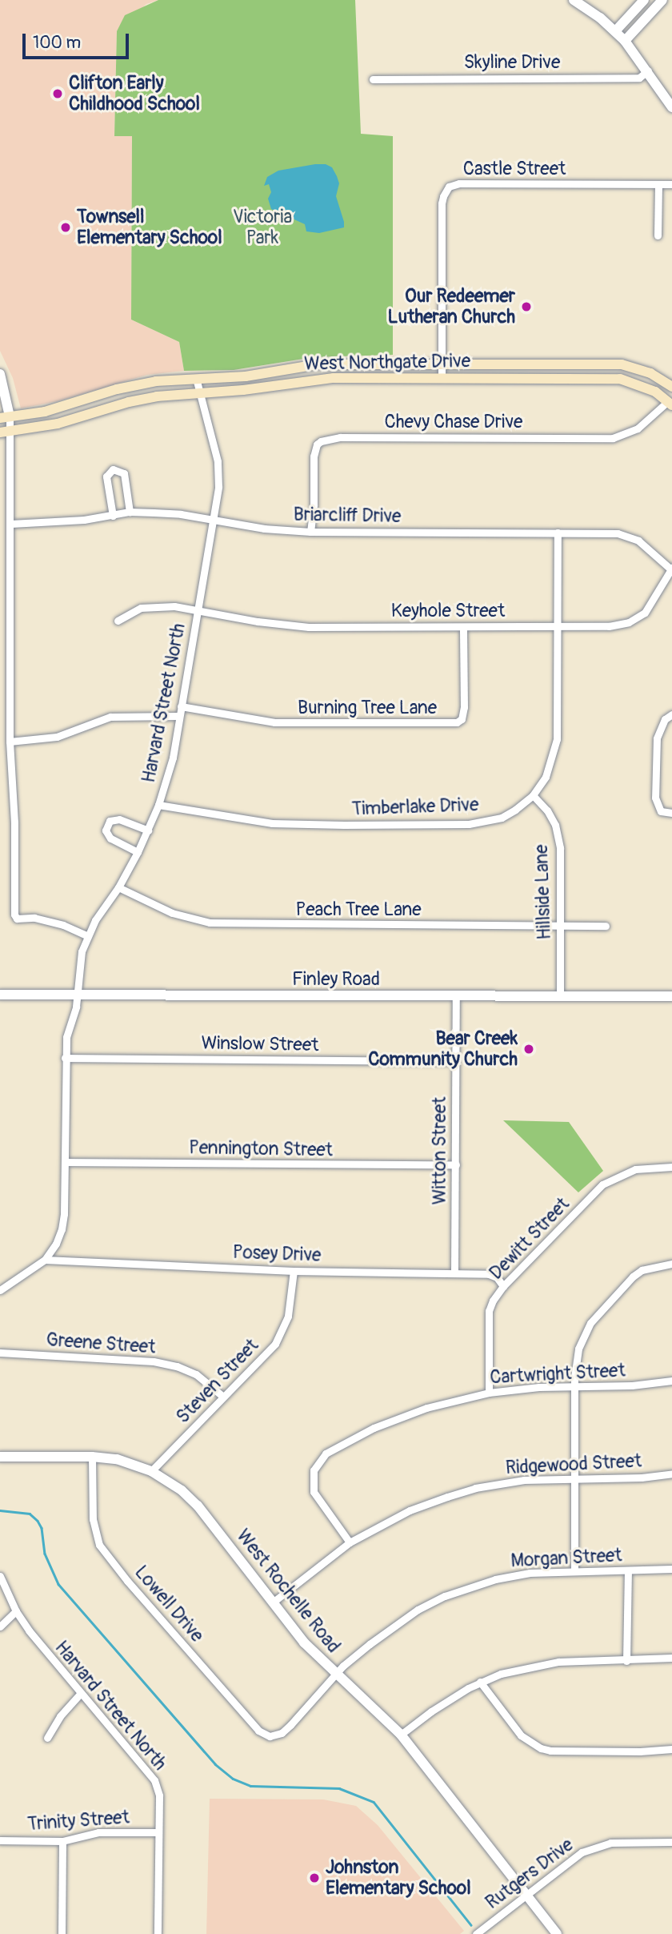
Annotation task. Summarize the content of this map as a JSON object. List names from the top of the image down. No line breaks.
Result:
{"streets":{"main road":["West Northgate Drive"],"street":["Skyline Drive","Castle Street","Chevy Chase Drive","Briarcliff Drive","Keyhole Street","Harvard Street North","Burning Tree Lane","Timberlake Drive","Hillside Lane","Peach Tree Lane","Finley Road","Winslow Street","Pennington Street","Witton Street","Dewitt Street","Posey Drive","Greene Street","Cartwright Street","Steven Street","Ridgewood Street","Morgan Street","West Rochelle Road","Lowell Drive","Trinity Street","Rutgers Drive"]},"crossings":[["Castle Street","West Northgate Drive"],["West Northgate Drive","Chevy Chase Drive"],["West Northgate Drive","Harvard Street North"],["Chevy Chase Drive","Briarcliff Drive"],["Briarcliff Drive","Keyhole Street"],["Briarcliff Drive","Harvard Street North"],["Briarcliff Drive","Timberlake Drive"],["Keyhole Street","Harvard Street North"],["Keyhole Street","Burning Tree Lane"],["Keyhole Street","Timberlake Drive"],["Harvard Street North","Burning Tree Lane"],["Harvard Street North","Timberlake Drive"],["Harvard Street North","Peach Tree Lane"],["Harvard Street North","Finley Road"],["Harvard Street North","Winslow Street"],["Harvard Street North","Pennington Street"],["Harvard Street North","Posey Drive"],["Harvard Street North","Trinity Street"],["Timberlake Drive","Hillside Lane"],["Hillside Lane","Peach Tree Lane"],["Hillside Lane","Finley Road"],["Finley Road","Witton Street"],["Winslow Street","Witton Street"],["Pennington Street","Witton Street"],["Witton Street","Posey Drive"],["Dewitt Street","Posey Drive"],["Dewitt Street","Cartwright Street"],["Posey Drive","Steven Street"],["Greene Street","Steven Street"],["Cartwright Street","Ridgewood Street"],["Steven Street","West Rochelle Road"],["Ridgewood Street","West Rochelle Road"],["Morgan Street","West Rochelle Road"],["Morgan Street","Lowell Drive"],["West Rochelle Road","Lowell Drive"],["West Rochelle Road","Rutgers Drive"]],"parks":["Victoria Park"],"places":["Clifton Early Childhood School","Townsell Elementary School","Our Redeemer Lutheran Church","Bear Creek Community Church","Johnston Elementary School"],"scale_bar":"100 m"}
